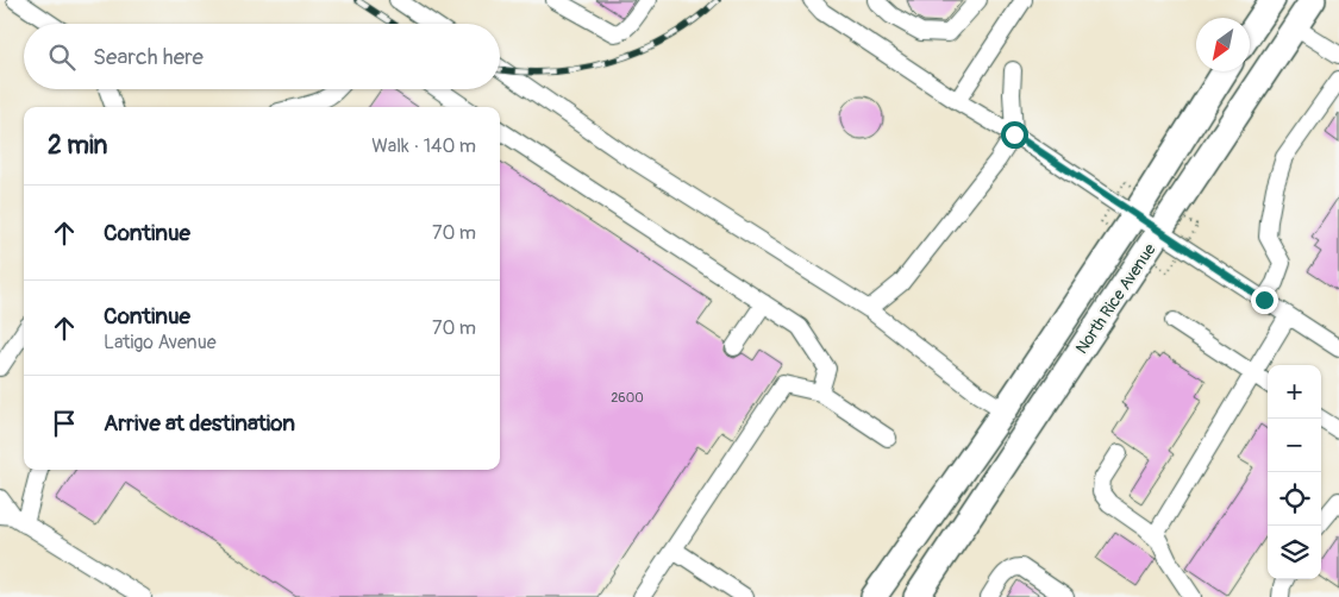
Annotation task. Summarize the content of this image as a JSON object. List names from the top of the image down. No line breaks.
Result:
{"streets":{"highway":["North Rice Avenue"]},"house_numbers":["2600"],"north":"bottom left","page":{"search":"Search here","heading":["2 min","Walk · 140 m"],"list":[["Continue","70 m"],["Continue","Latigo Avenue","70 m"],"Arrive at destination"],"map_buttons":["+","−"]}}
